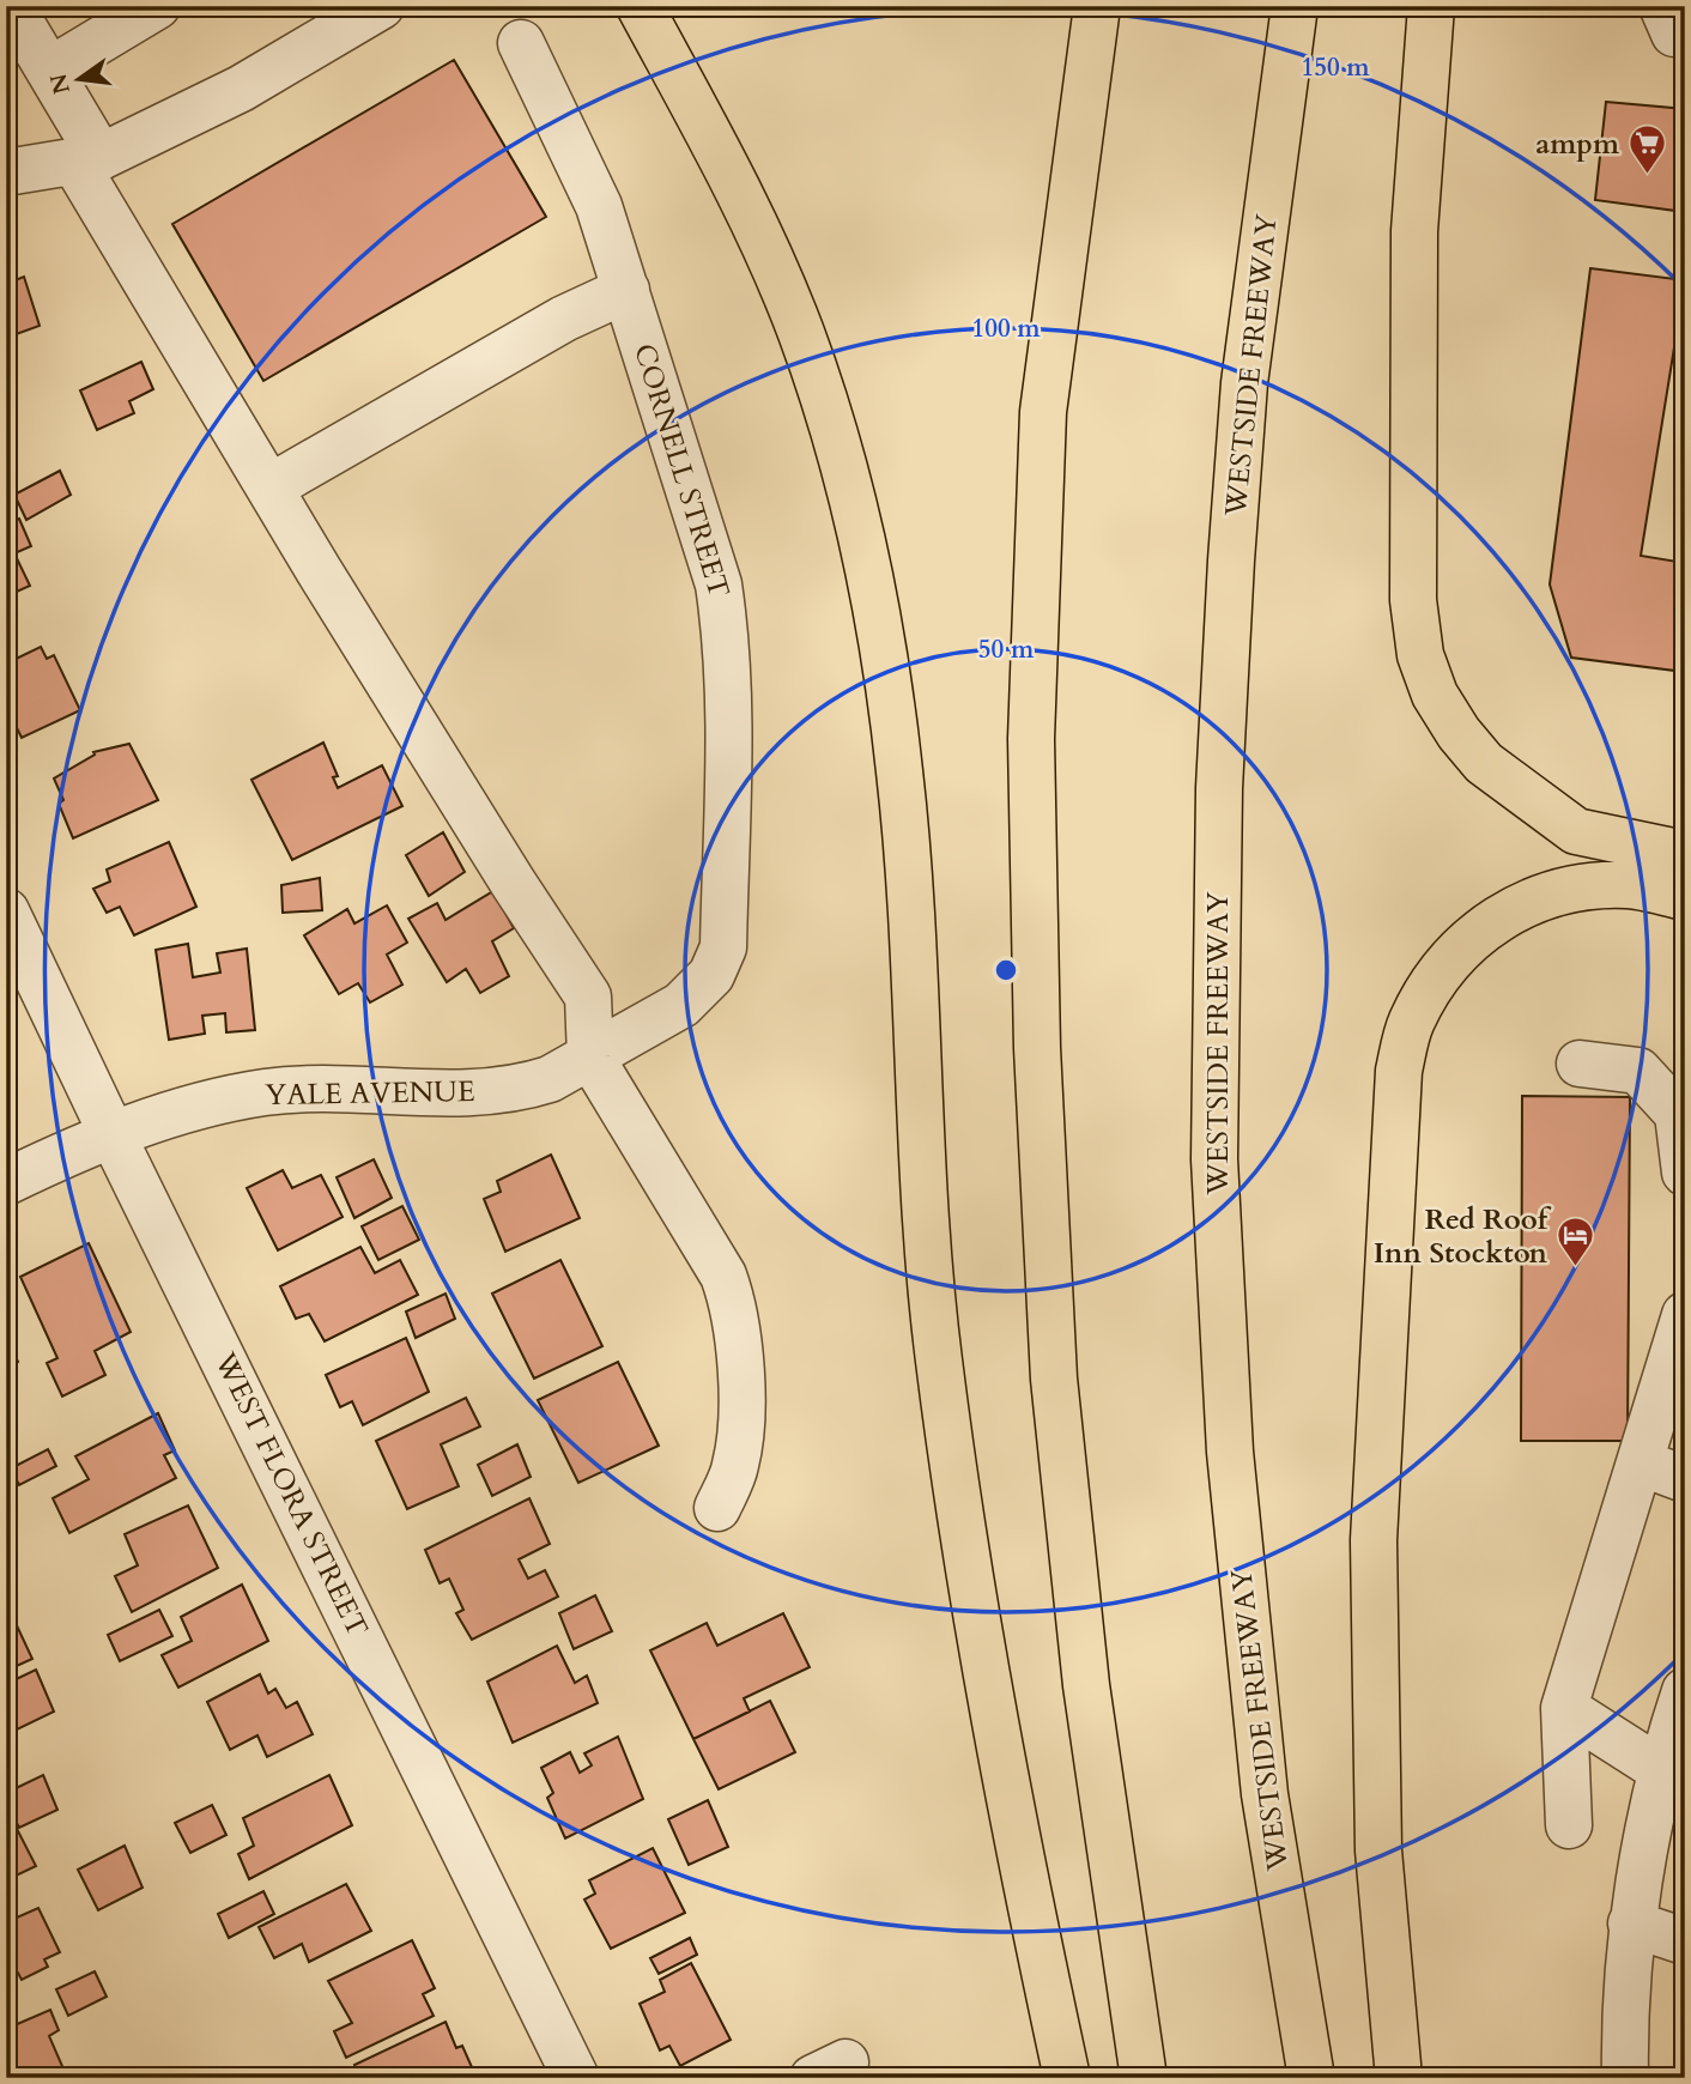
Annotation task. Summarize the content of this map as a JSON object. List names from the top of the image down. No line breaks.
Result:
{"streets":{"highway":["WESTSIDE FREEWAY"],"street":["CORNELL STREET","YALE AVENUE","WEST FLORA STREET"]},"crossings":[["CORNELL STREET","YALE AVENUE"],["YALE AVENUE","WEST FLORA STREET"]],"places":{"supermarket":["ampm"],"hotel":["Red Roof Inn Stockton"]},"north":"left","rings":["150 m","100 m","50 m"]}
